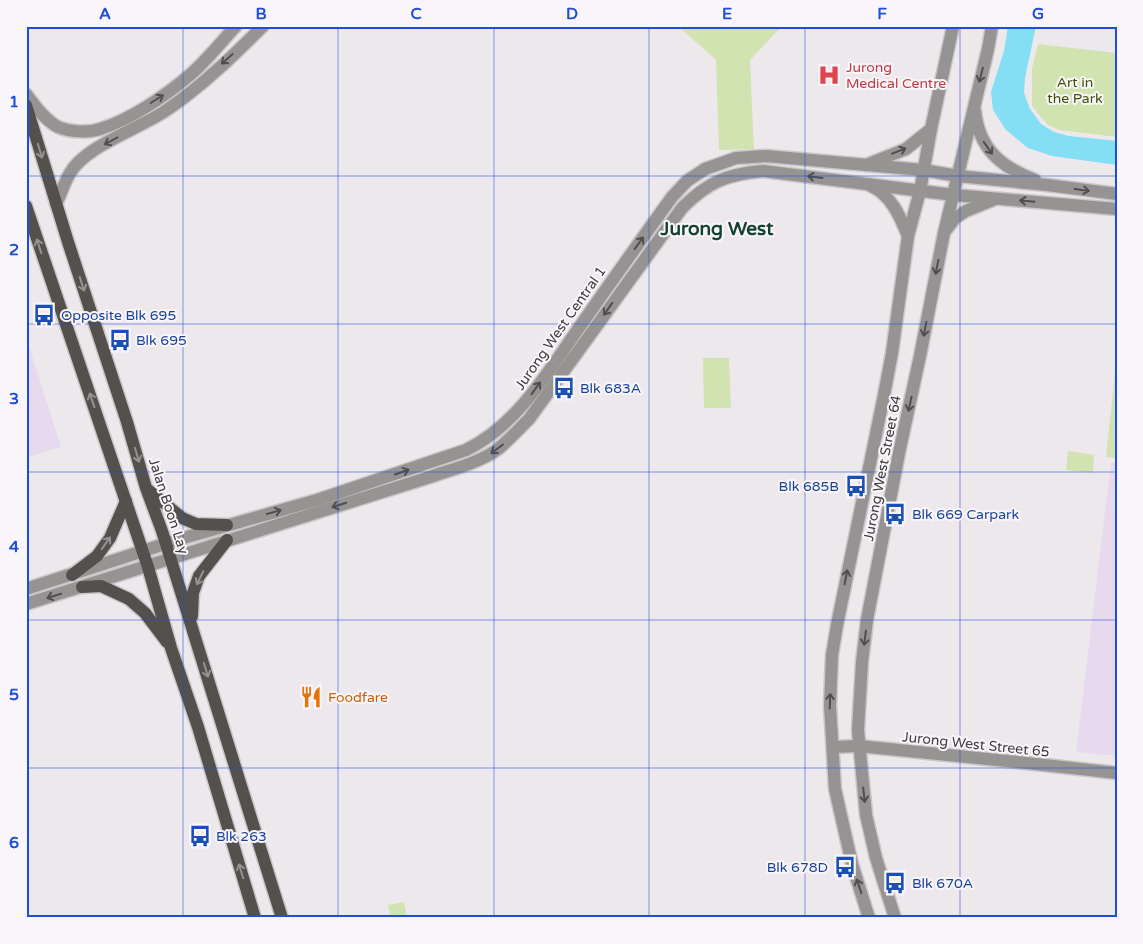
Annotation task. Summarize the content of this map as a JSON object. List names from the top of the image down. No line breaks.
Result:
{"streets":{"main road":["Jalan Boon Lay"],"street":["Jurong West Central 1","Jurong West Street 64","Jurong West Street 65"]},"crossings":[["Jurong West Central 1","Jurong West Street 64"],["Jurong West Central 1","Jalan Boon Lay"],["Jurong West Street 64","Jurong West Street 65"]],"districts":["Jurong West"],"parks":["Art in the Park"],"places":{"hospital":["Jurong Medical Centre"],"bus stop":["Opposite Blk 695","Blk 695","Blk 683A","Blk 685B","Blk 669 Carpark","Blk 263","Blk 678D","Blk 670A"],"restaurant":["Foodfare"]},"grid":{"columns":["A","B","C","D","E","F","G"],"rows":["1","2","3","4","5","6"]}}
